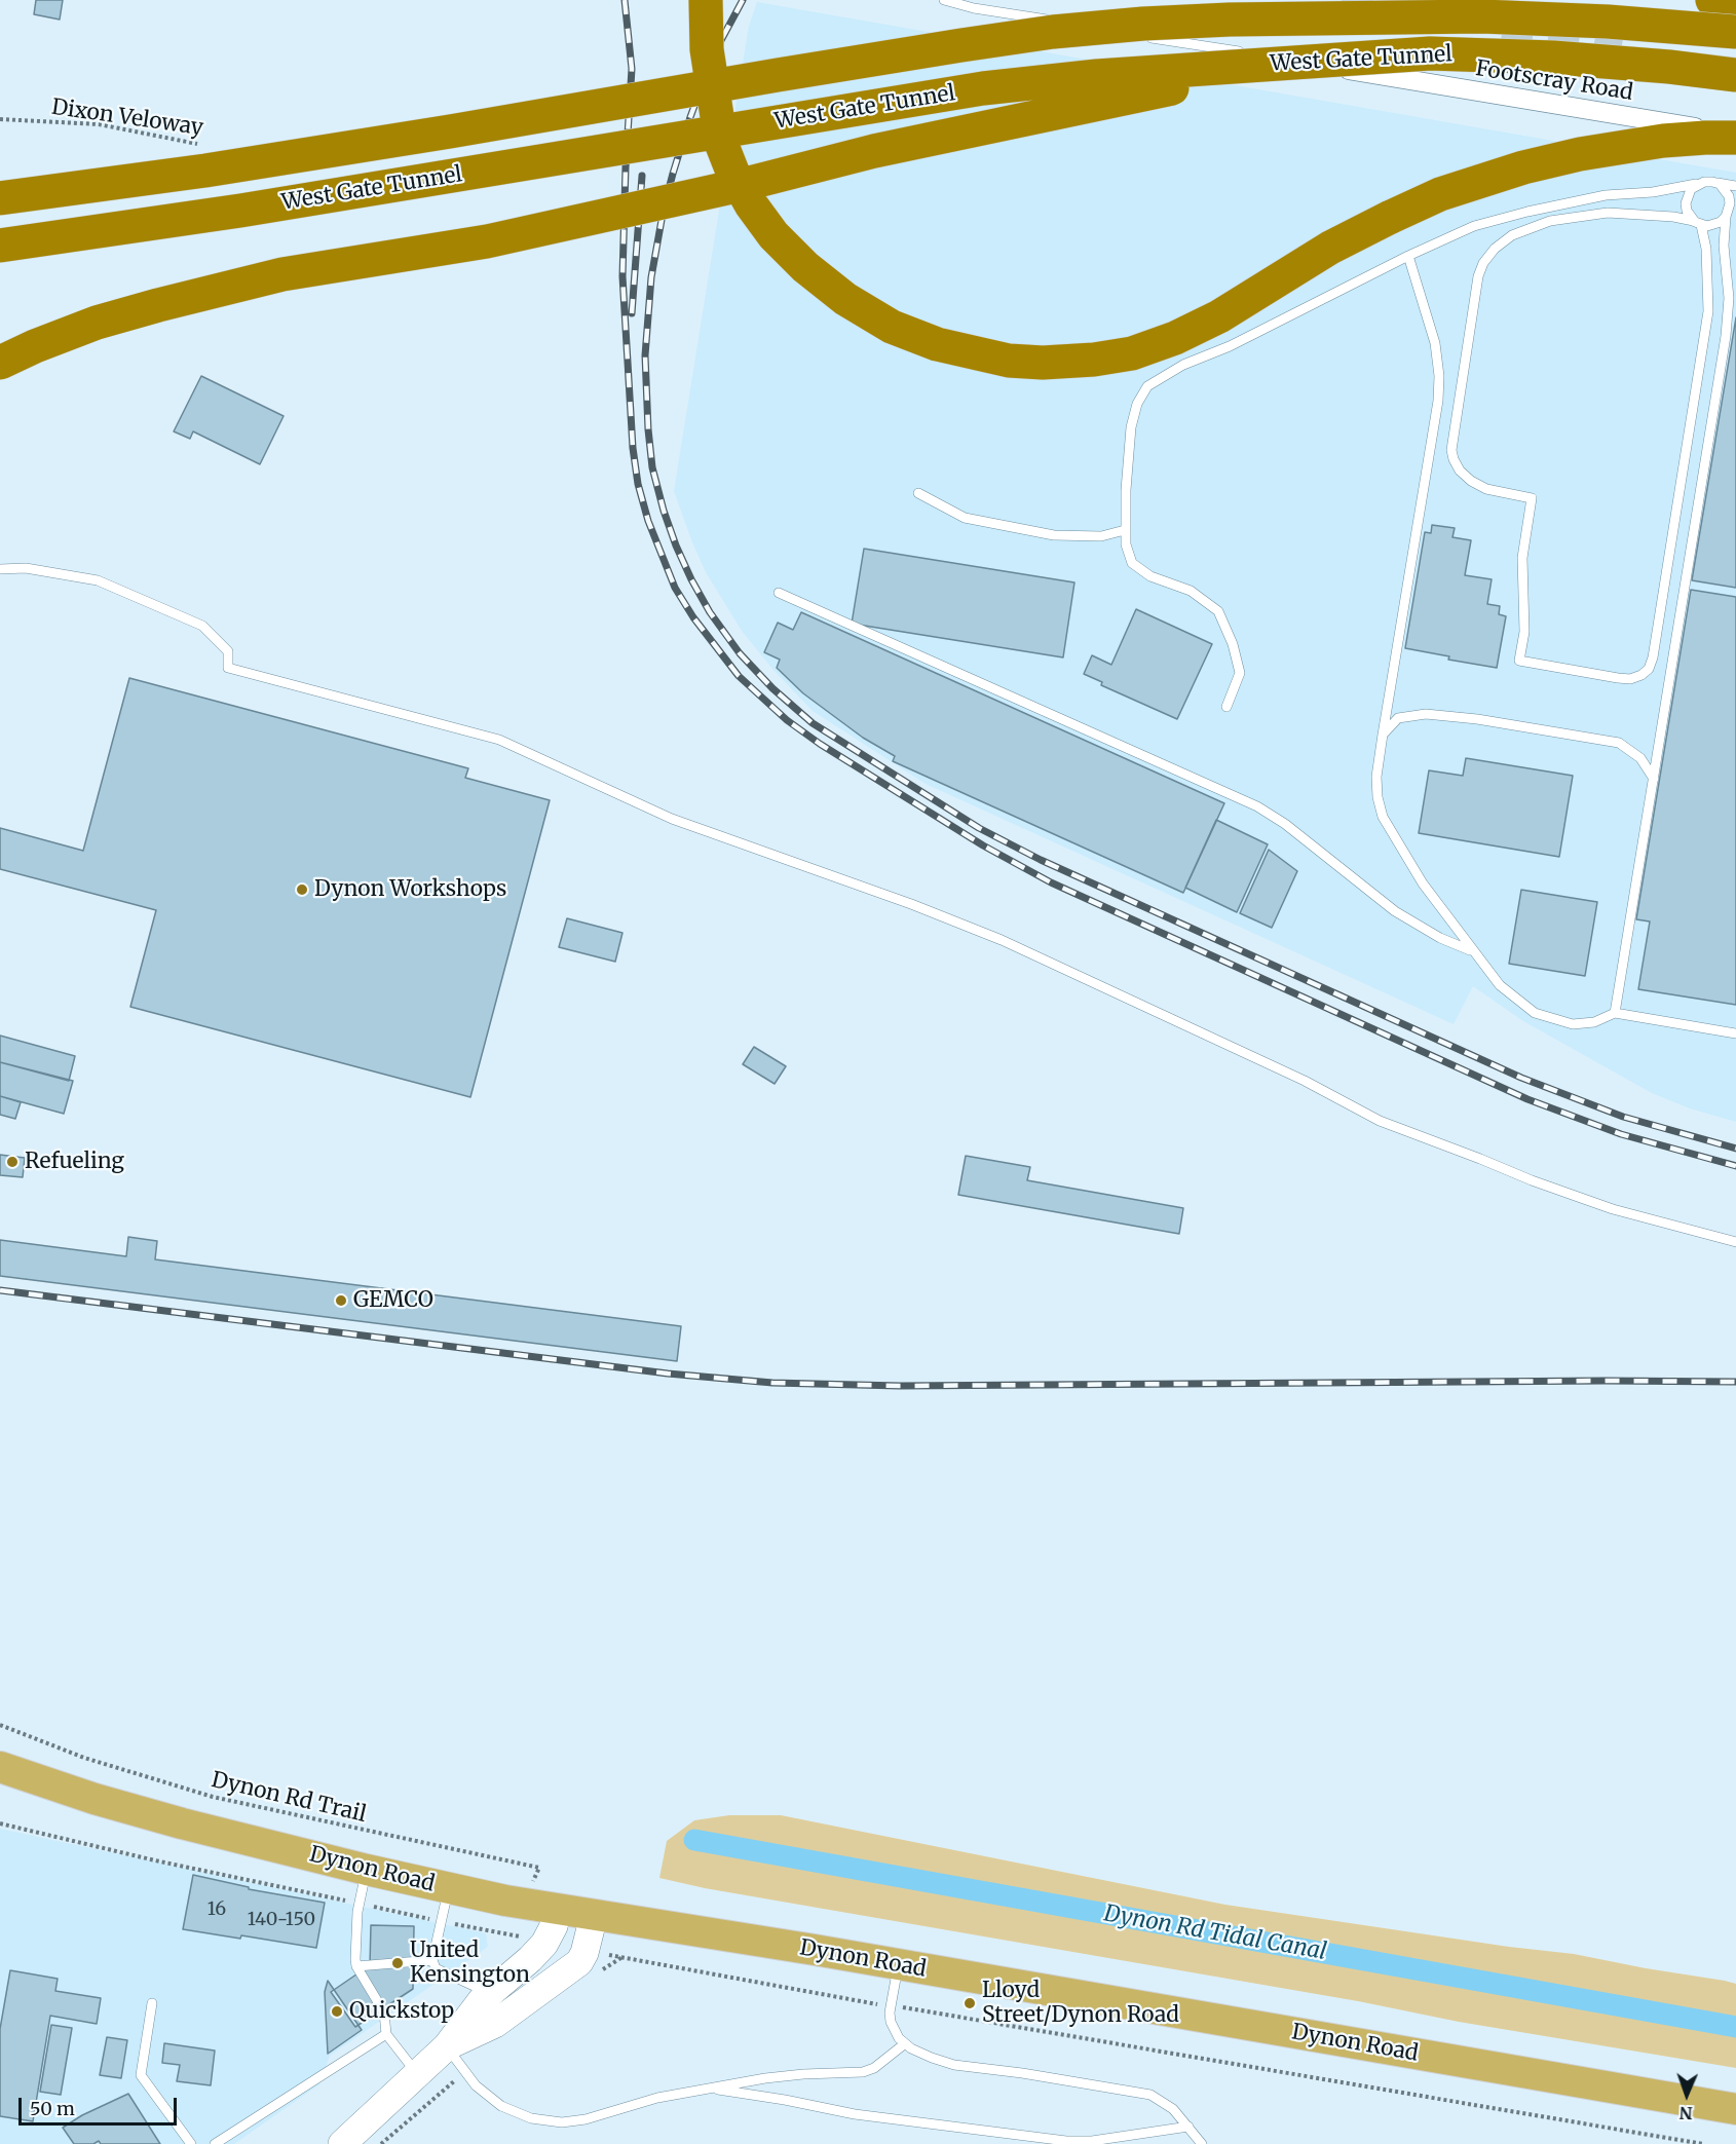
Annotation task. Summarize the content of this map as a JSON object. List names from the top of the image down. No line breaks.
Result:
{"streets":{"highway":["West Gate Tunnel"],"main road":["Dynon Road"],"street":["Footscray Road"],"path":["Dixon Veloway","Dynon Rd Trail"]},"crossings":[["Dynon Rd Trail","Dynon Road"]],"water":["Dynon Rd Tidal Canal"],"places":["Dynon Workshops","Refueling","GEMCO","United Kensington","Lloyd Street/Dynon Road","Quickstop"],"house_numbers":["16","140-150"],"scale_bar":"50 m","north":"bottom"}
